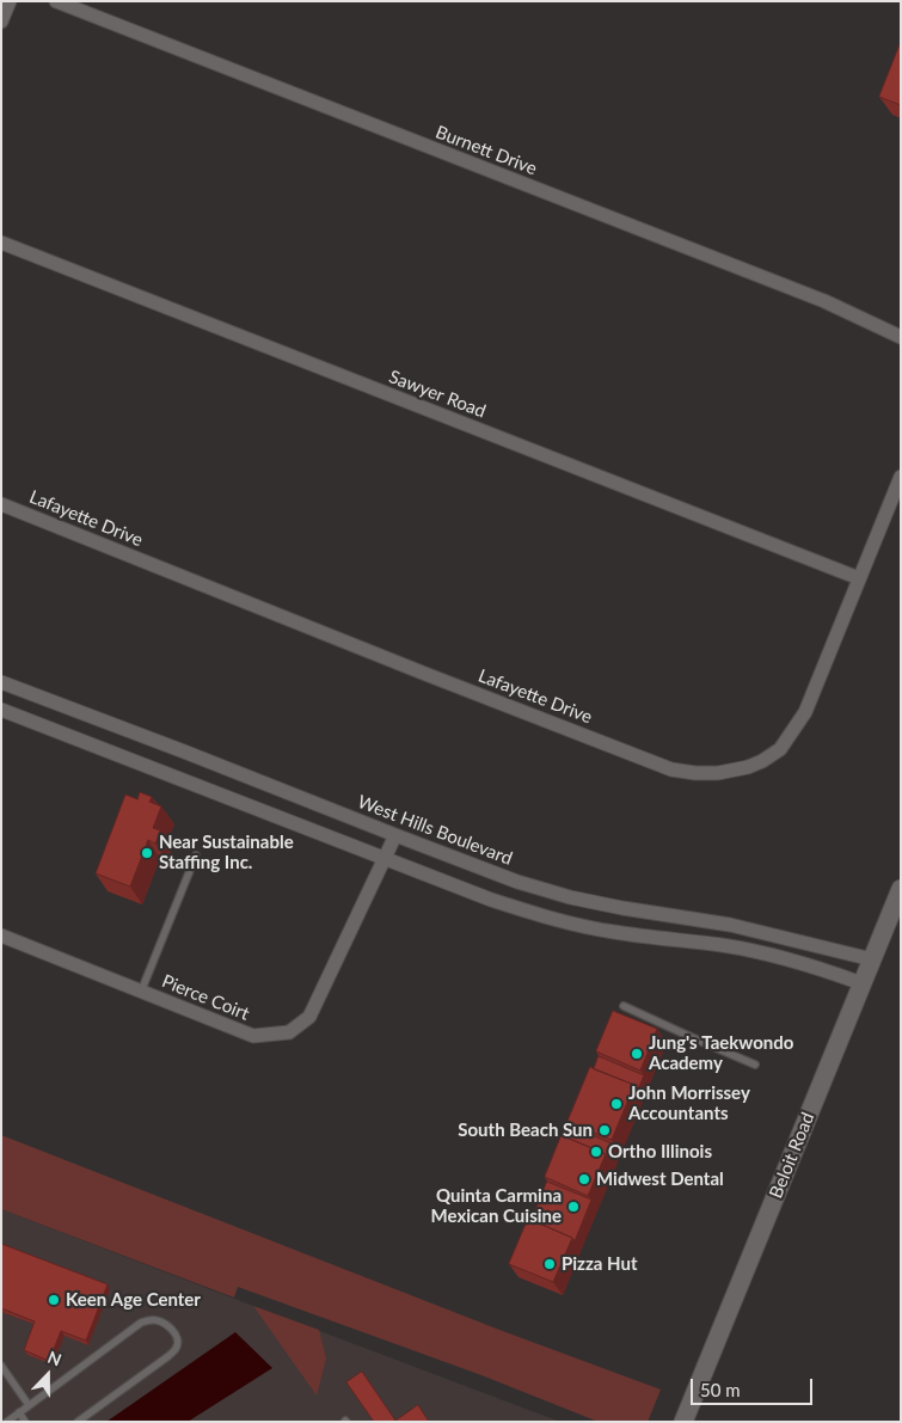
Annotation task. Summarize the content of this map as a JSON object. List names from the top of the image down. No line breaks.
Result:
{"streets":{"main road":["Beloit Road"],"street":["Burnett Drive","Sawyer Road","Lafayette Drive","West Hills Boulevard","Pierce Coirt"]},"crossings":[["Sawyer Road","Lafayette Drive"],["West Hills Boulevard","Pierce Coirt"],["West Hills Boulevard","Beloit Road"]],"places":["Near Sustainable Staffing Inc.","Jung's Taekwondo Academy","John Morrissey Accountants","South Beach Sun","Ortho Illinois","Midwest Dental","Quinta Carmina Mexican Cuisine","Pizza Hut","Keen Age Center"],"scale_bar":"50 m","north":"top"}
